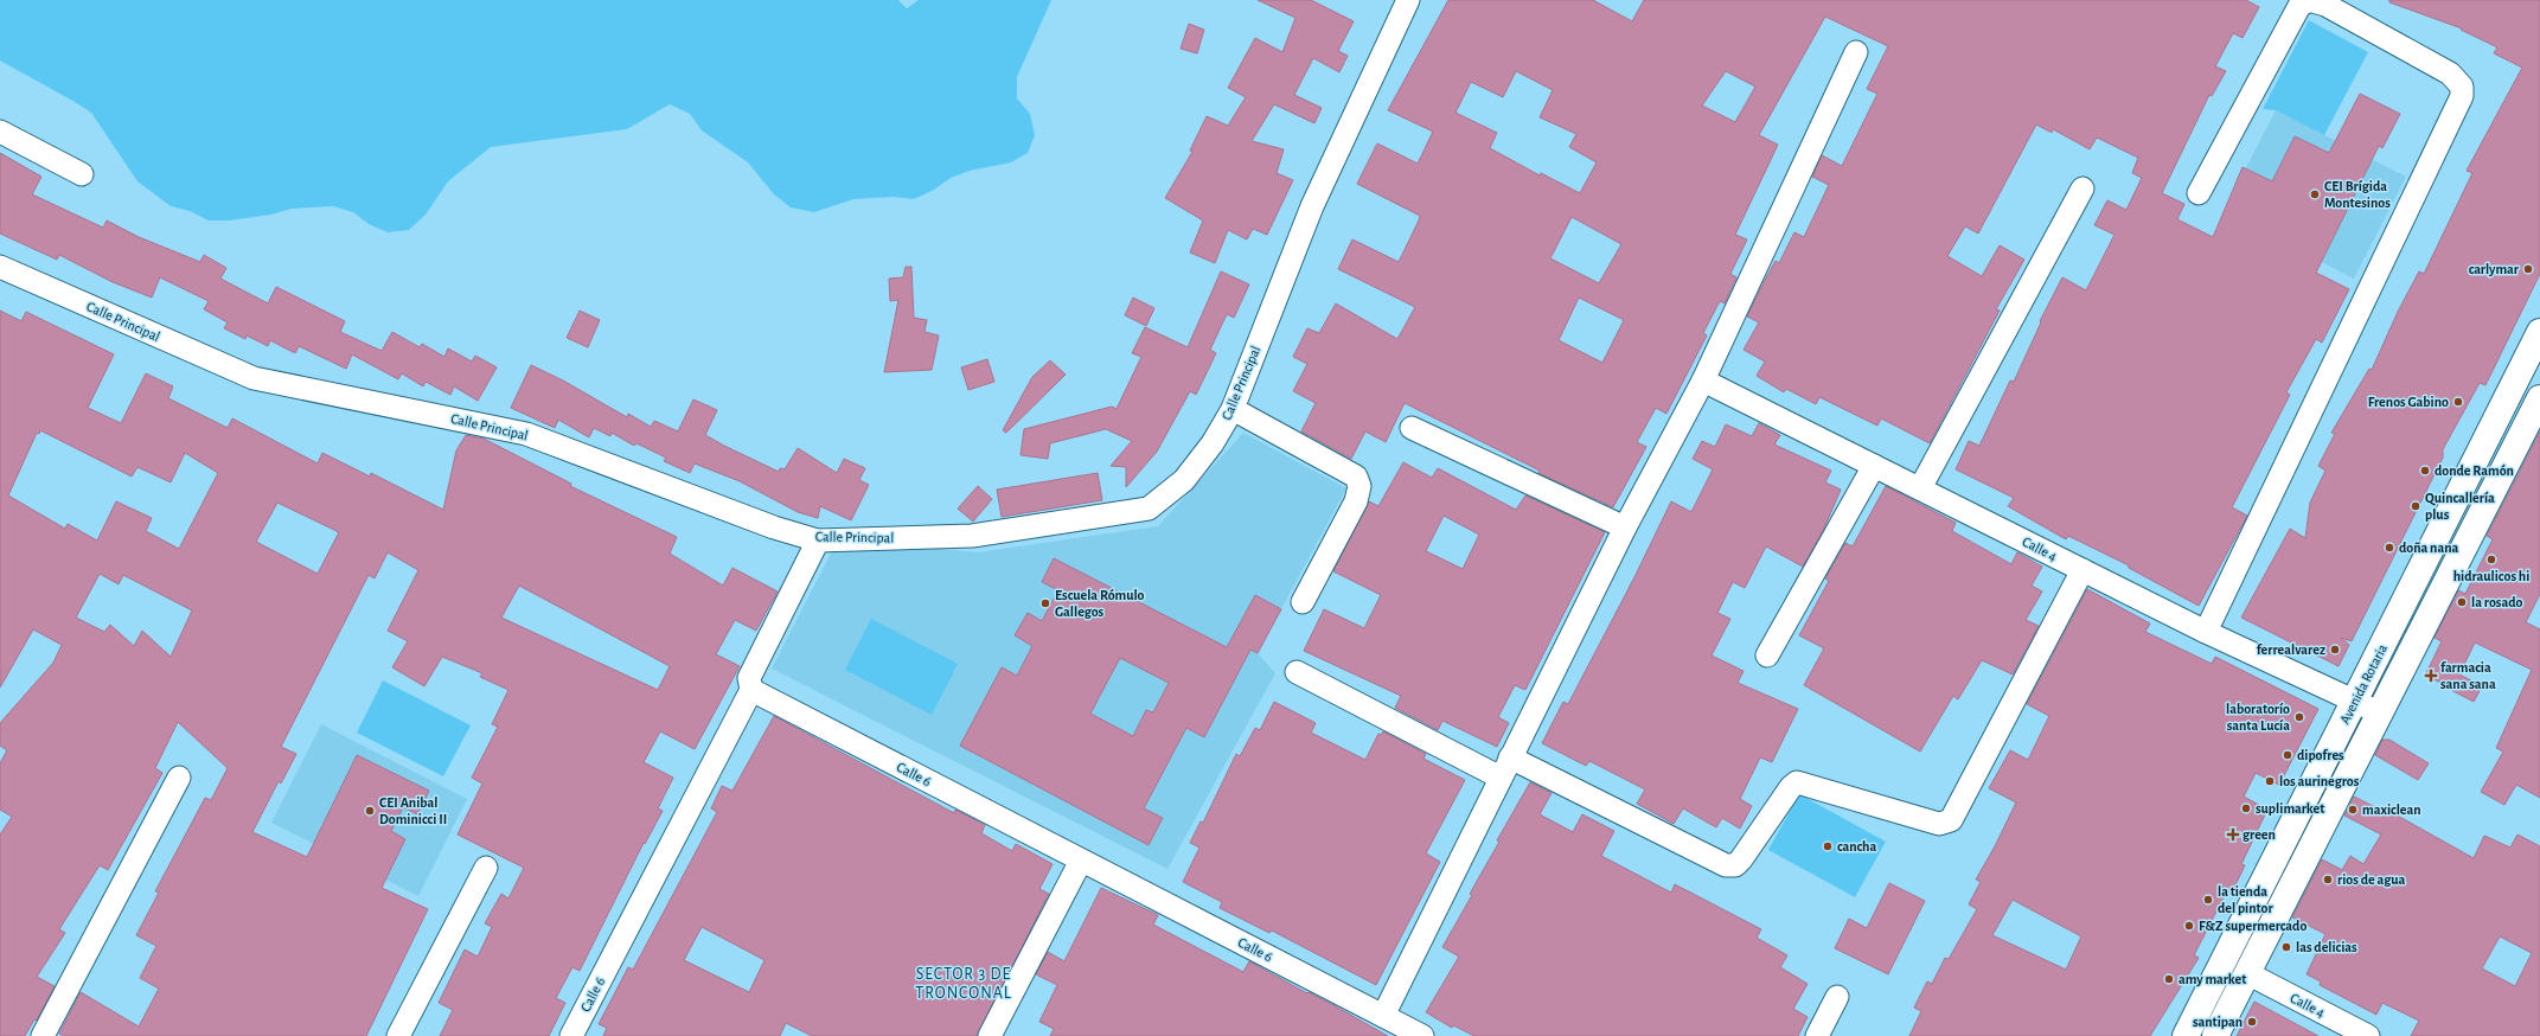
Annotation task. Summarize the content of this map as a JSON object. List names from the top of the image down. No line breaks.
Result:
{"streets":{"street":["Calle Principal","Calle 4","Avenida Rotaria","Calle 6"]},"crossings":[["Calle 4","Avenida Rotaria"]],"districts":["SECTOR 3 DE TRONCONAL"],"places":{"other":["CEI Brígida Montesinos","carlymar","Frenos Gabino","donde Ramón","Quincallería plus","doña nana","hidraulicos hi","la rosado","Escuela Rómulo Gallegos","ferrealvarez","laboratorío santa Lucía","dipofres","los aurinegros","suplimarket","maxiclean","CEI Anibal Dominicci II","cancha","rios de agua","la tienda del pintor","F&Z supermercado","las delicias","amy market","santipan"],"health":["farmacia sana sana","green"]}}
